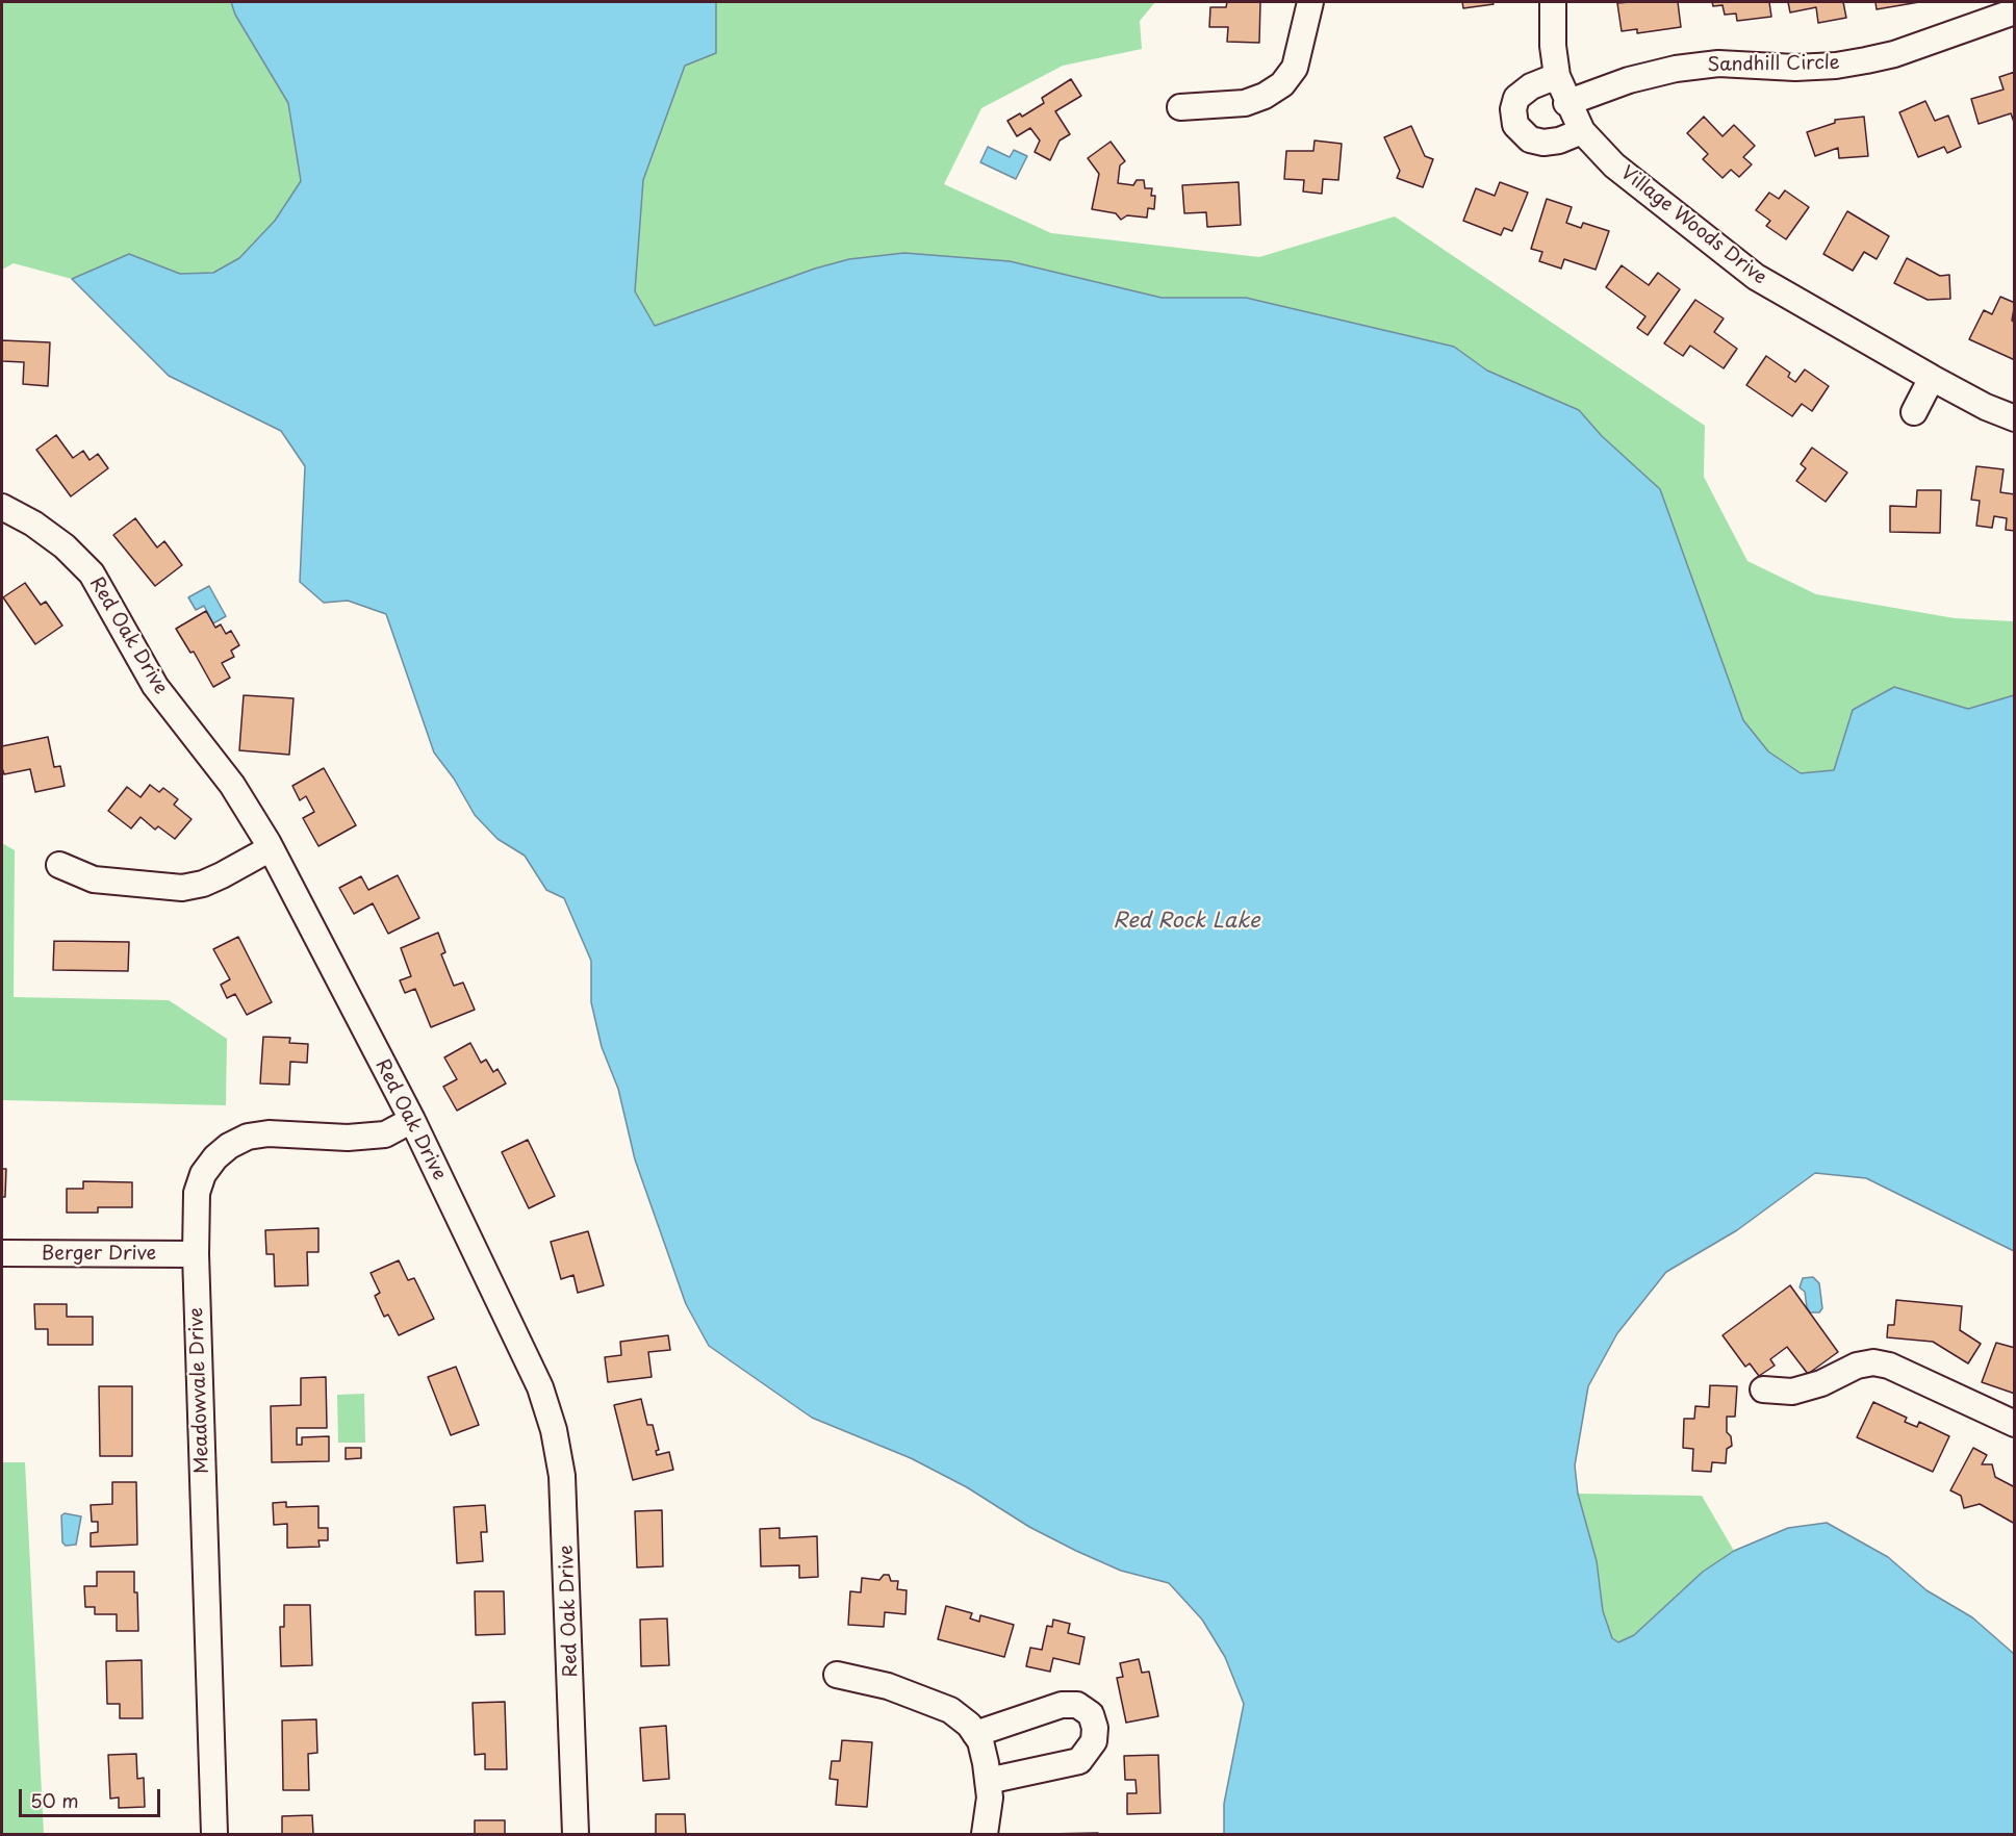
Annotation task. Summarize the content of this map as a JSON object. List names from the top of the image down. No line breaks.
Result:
{"streets":{"street":["Sandhill Circle","Village Woods Drive","Red Oak Drive","Berger Drive","Meadowvale Drive"]},"crossings":[["Sandhill Circle","Village Woods Drive"],["Red Oak Drive","Meadowvale Drive"],["Berger Drive","Meadowvale Drive"]],"water":["Red Rock Lake"],"scale_bar":"50 m"}
